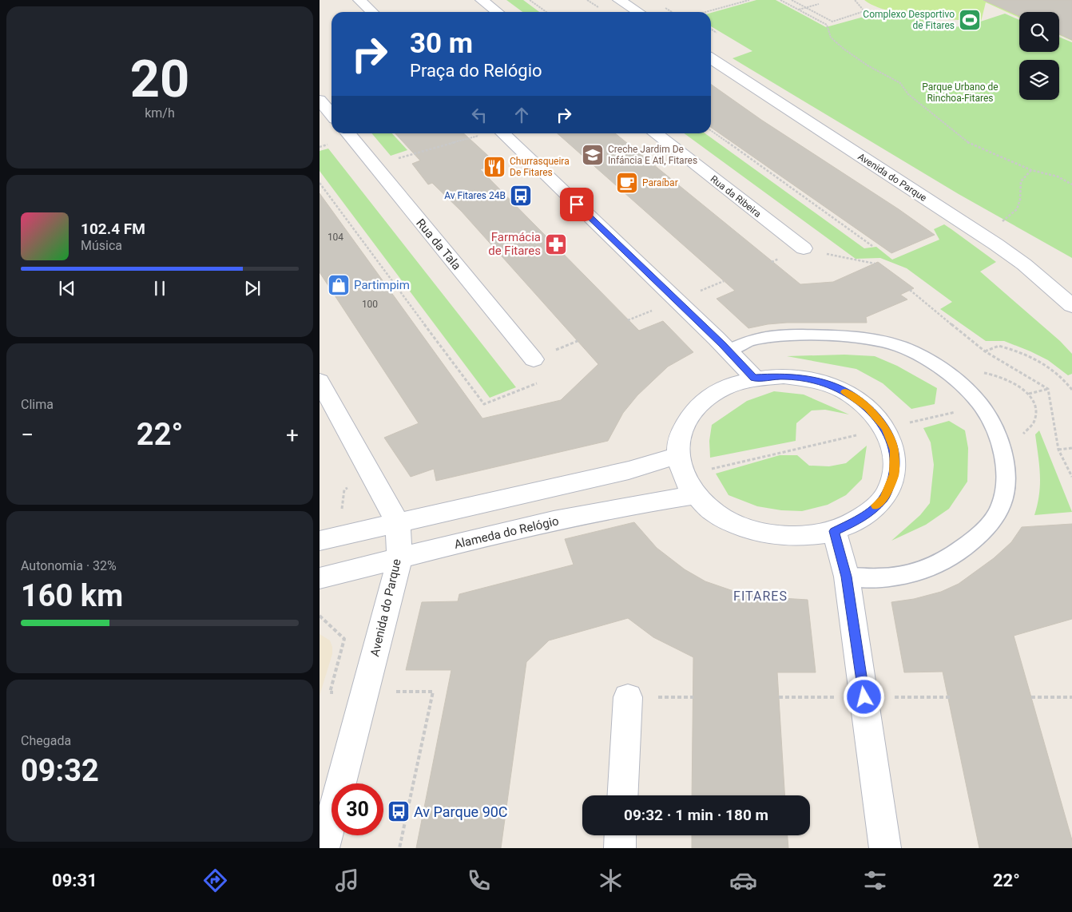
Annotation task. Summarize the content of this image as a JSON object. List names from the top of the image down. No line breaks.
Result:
{"streets":{"street":["Avenida do Parque","Rua da Ribeira","Rua da Tala","Alameda do Relógio"]},"crossings":[["Avenida do Parque","Alameda do Relógio"]],"districts":["FITARES"],"parks":["Parque Urbano de Rinchoa-Fitares"],"places":{"sports":["Complexo Desportivo de Fitares"],"school or university":["Creche Jardim De Infáncia E Atl, Fitares"],"restaurant":["Churrasqueira De Fitares"],"cafe":["Paraíbar"],"bus stop":["Av Fitares 24B","Av Parque 90C"],"pharmacy":["Farmácia de Fitares"],"shop":["Partimpim"]},"house_numbers":["104","100"],"page":{"tile":[["20","km/h"],"Clima",["Autonomia · 32%","160 km"],["Chegada","09:32"]],"turn":["30 m","Praça do Relógio"],"song":["102.4 FM","Música"],"heat":["−","22°","+"],"limit":"30","trip":"09:32 · 1 min · 180 m","tabs":["09:31","22°"]}}
